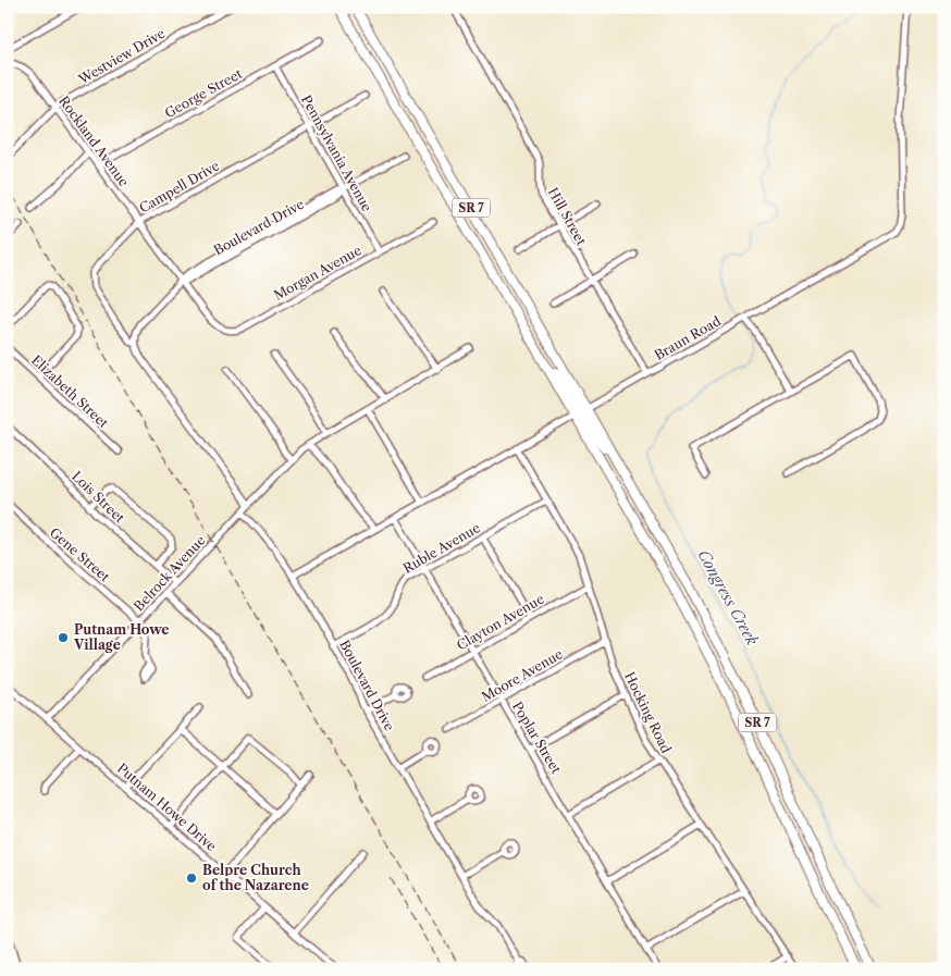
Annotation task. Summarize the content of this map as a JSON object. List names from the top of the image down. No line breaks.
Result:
{"streets":{"highway":["SR 7"],"street":["Westview Drive","George Street","Rockland Avenue","Pennsylvania Avenue","Campell Drive","Hill Street","Boulevard Drive","Morgan Avenue","Braun Road","Elizabeth Street","Lois Street","Ruble Avenue","Gene Street","Belrock Avenue","Clayton Avenue","Moore Avenue","Hocking Road","Poplar Street","Putnam Howe Drive"]},"crossings":[["Westview Drive","Rockland Avenue"],["George Street","Rockland Avenue"],["George Street","Pennsylvania Avenue"],["Rockland Avenue","Campell Drive"],["Rockland Avenue","Boulevard Drive"],["Rockland Avenue","Morgan Avenue"],["Pennsylvania Avenue","Campell Drive"],["Pennsylvania Avenue","Boulevard Drive"],["Pennsylvania Avenue","Morgan Avenue"],["Campell Drive","Boulevard Drive"],["SR 7","Braun Road"],["Hill Street","Braun Road"],["Boulevard Drive","Braun Road"],["Boulevard Drive","Ruble Avenue"],["Boulevard Drive","Belrock Avenue"],["Braun Road","Hocking Road"],["Braun Road","Poplar Street"],["Lois Street","Belrock Avenue"],["Ruble Avenue","Hocking Road"],["Ruble Avenue","Poplar Street"],["Gene Street","Belrock Avenue"],["Belrock Avenue","Putnam Howe Drive"],["Clayton Avenue","Hocking Road"],["Clayton Avenue","Poplar Street"],["Moore Avenue","Hocking Road"],["Moore Avenue","Poplar Street"]],"water":["Congress Creek"],"places":["Putnam Howe Village","Belpre Church of the Nazarene"]}
